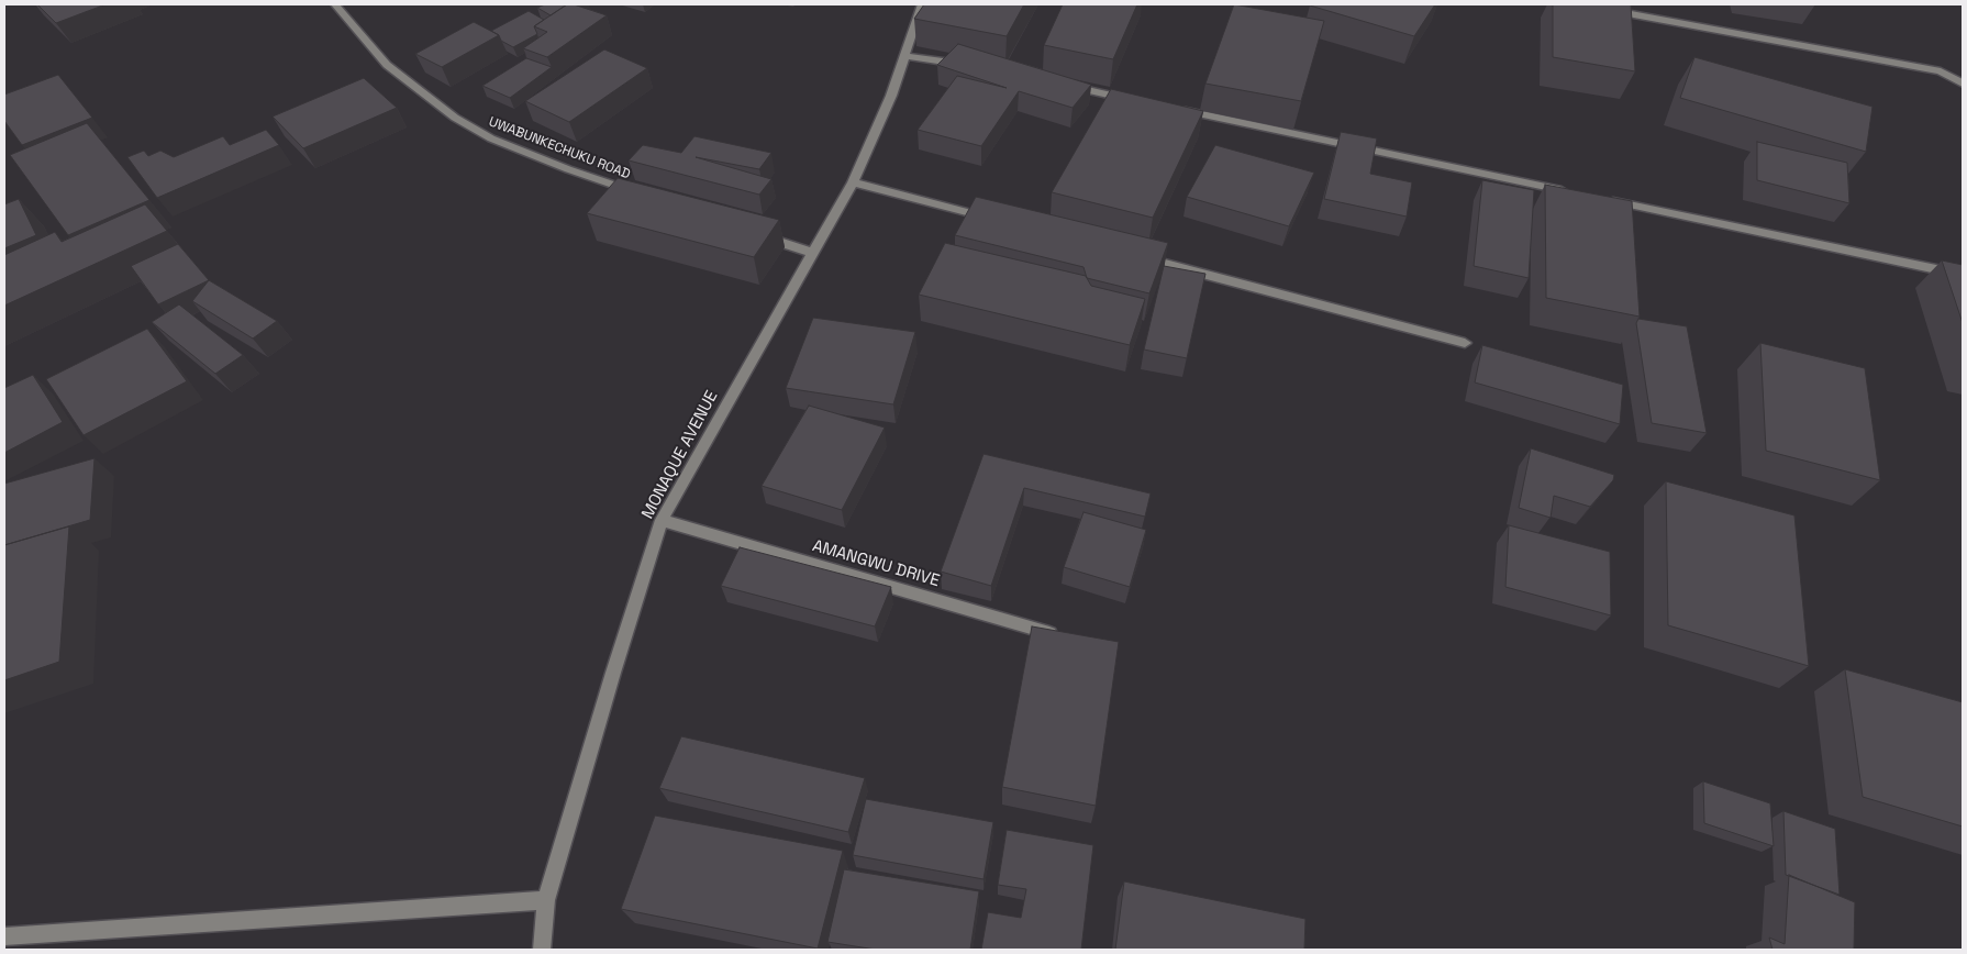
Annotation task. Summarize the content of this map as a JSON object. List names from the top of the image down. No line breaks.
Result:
{"streets":{"street":["UWABUNKECHUKU ROAD","MONAQUE AVENUE","AMANGWU DRIVE"]},"crossings":[["MONAQUE AVENUE","AMANGWU DRIVE"]]}
